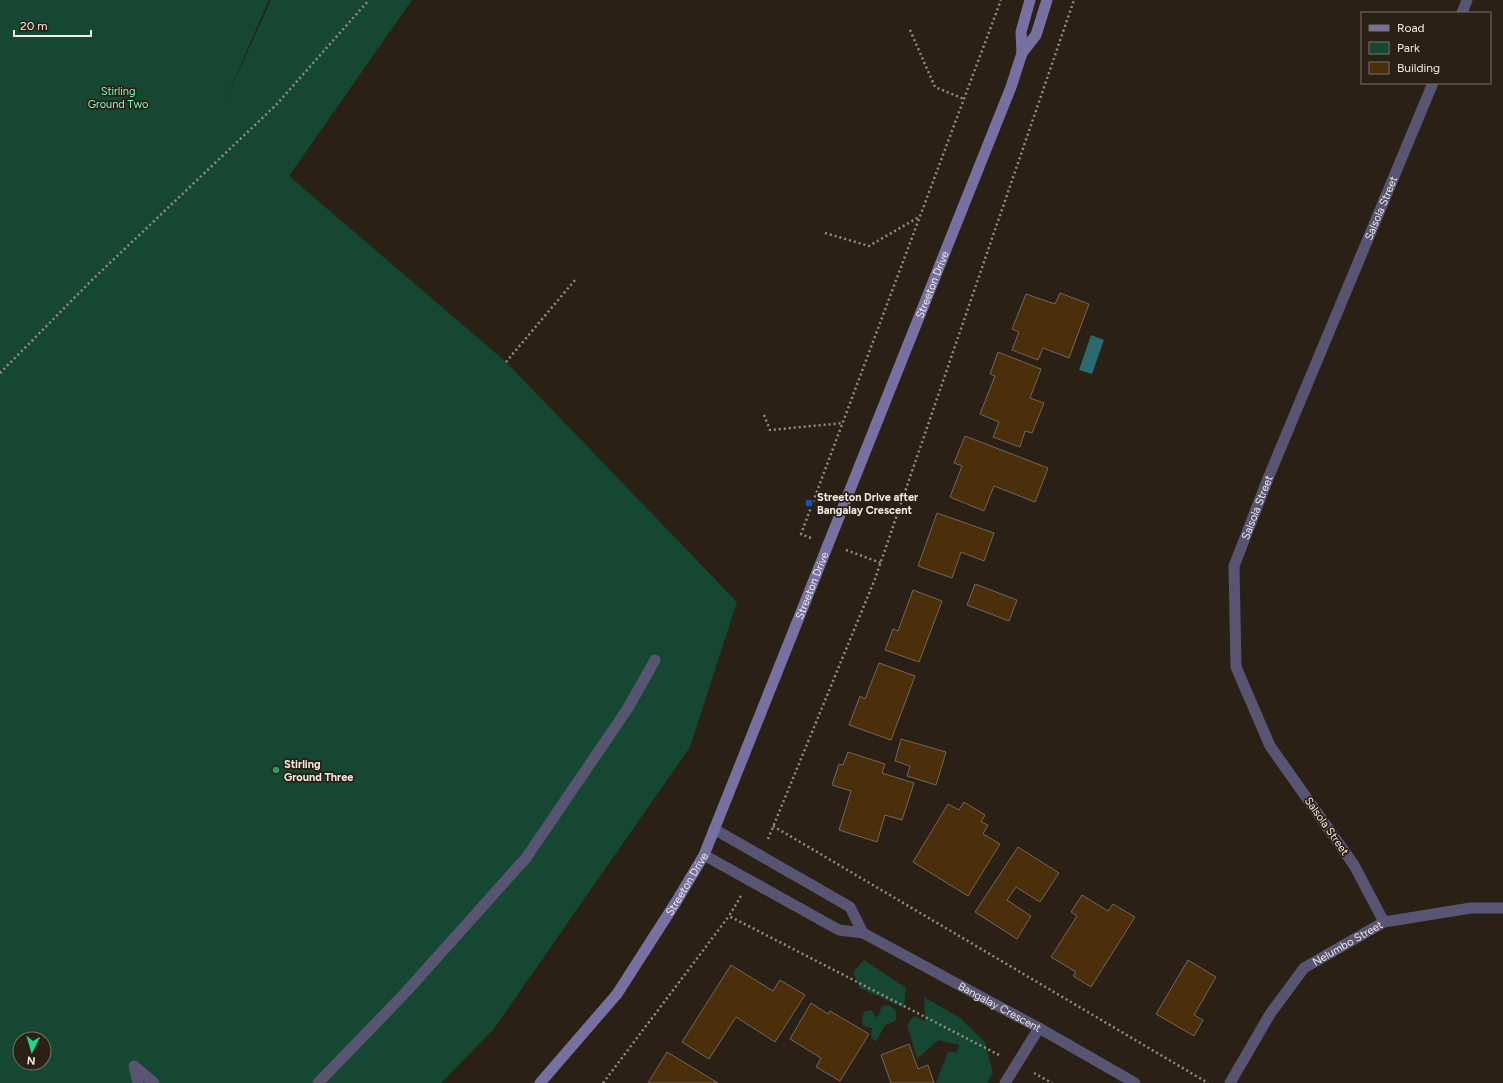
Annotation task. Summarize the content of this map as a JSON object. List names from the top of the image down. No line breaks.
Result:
{"streets":{"main road":["Streeton Drive"],"street":["Salsola Street","Nelumbo Street","Bangalay Crescent"]},"crossings":[["Salsola Street","Nelumbo Street"],["Streeton Drive","Bangalay Crescent"]],"parks":["Stirling Ground Two"],"places":{"transit":["Streeton Drive after Bangalay Crescent"],"other":["Stirling Ground Three"]},"legend":["Road","Park","Building"],"scale_bar":"20 m","north":"bottom"}
